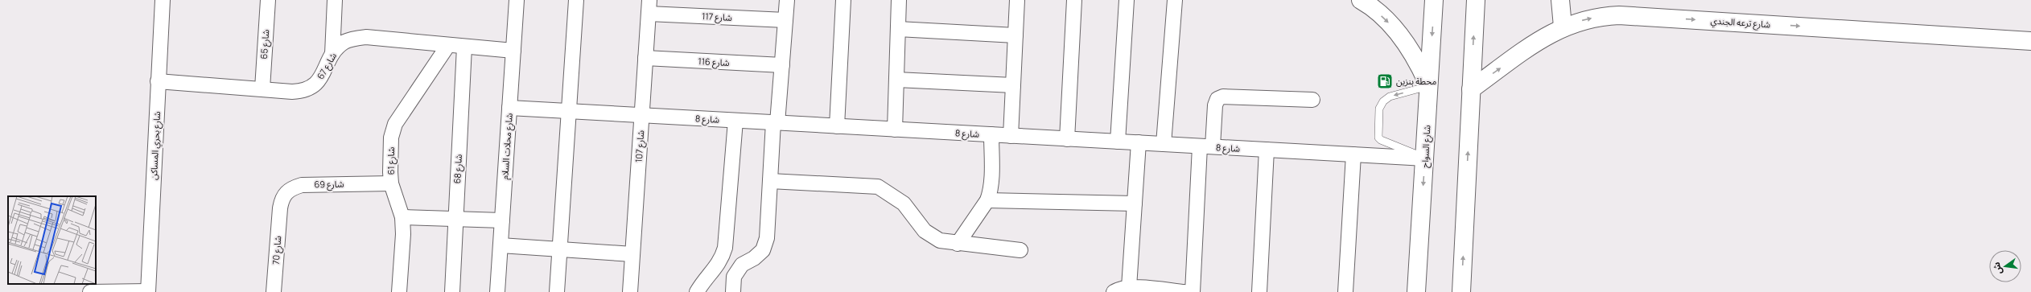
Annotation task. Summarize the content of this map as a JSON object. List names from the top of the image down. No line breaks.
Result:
{"streets":{"main road":["شارع ترعه الجندي","شارع السواح"],"street":["شارع 117","شارع 65","شارع 116","شارع 67","شارع 8","شارع بحري المساكن","شارع محلات السلام","شارع 107","شارع 61","شارع 68","شارع 69","شارع 70"]},"crossings":[["شارع 117","شارع 107"],["شارع 65","شارع 67"],["شارع 116","شارع 107"],["شارع 67","شارع بحري المساكن"],["شارع 67","شارع محلات السلام"],["شارع 67","شارع 61"],["شارع 67","شارع 68"],["شارع 8","شارع محلات السلام"],["شارع 8","شارع 107"],["شارع 8","شارع السواح"],["شارع 61","شارع 69"],["شارع 69","شارع 70"]],"one_way":["شارع ترعه الجندي"],"places":{"fuel station":["محطة بنزين"]},"north":"left"}
